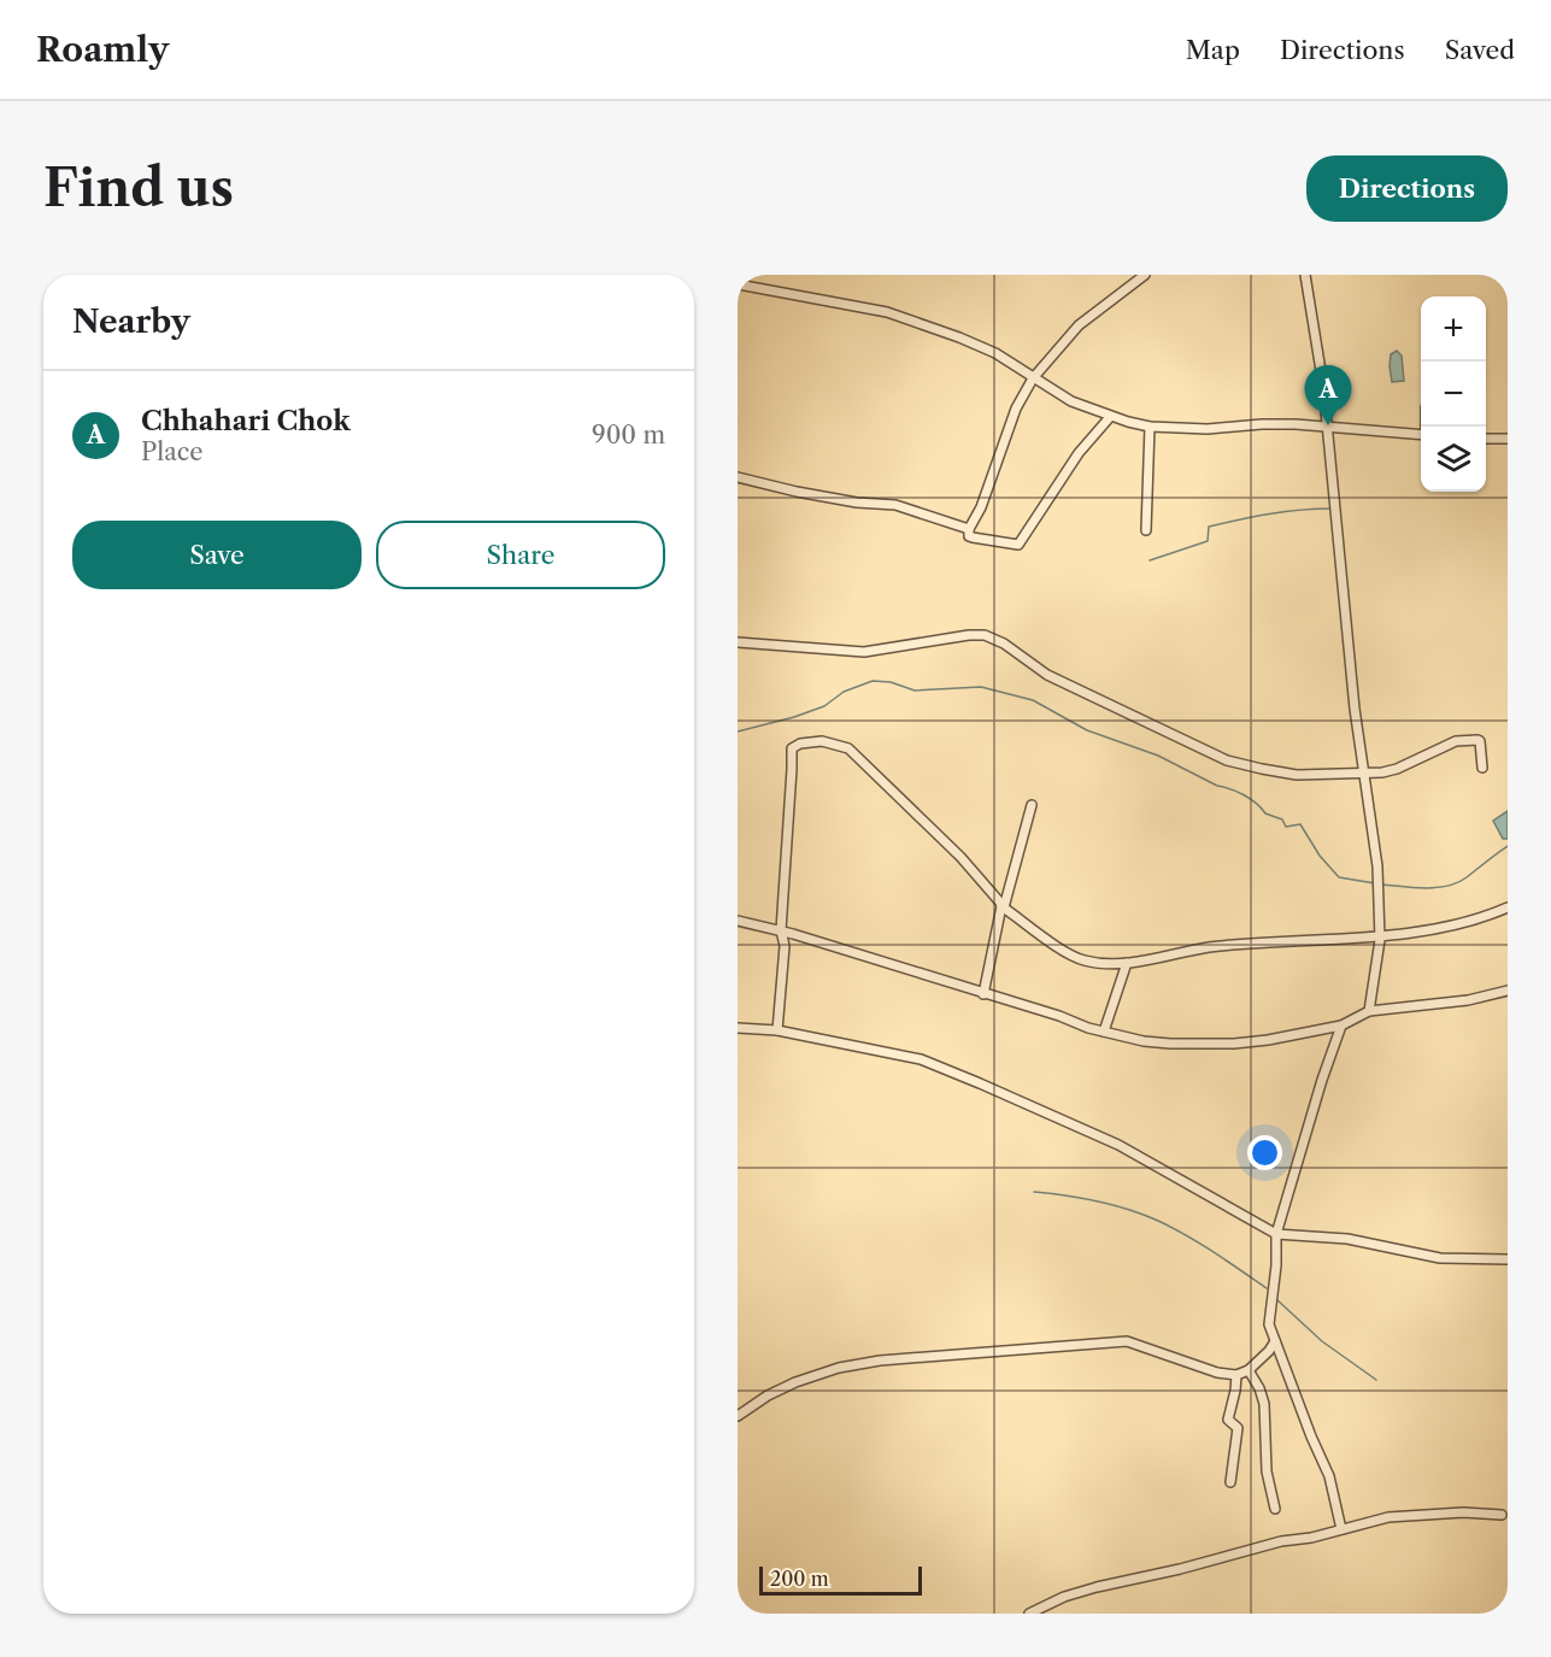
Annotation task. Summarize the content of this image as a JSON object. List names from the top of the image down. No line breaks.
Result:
{"scale_bar":"200 m","page":{"header":"Roamly","nav":["Map","Directions","Saved"],"buttons":["Directions",["Save","Share"]],"title":"Find us","heading":"Nearby","map_buttons":["+","−"],"pins":"A","list":[{"mark":"A","name":"Chhahari Chok","note":"Place","value":"900 m"}],"scale":"200 m"}}
